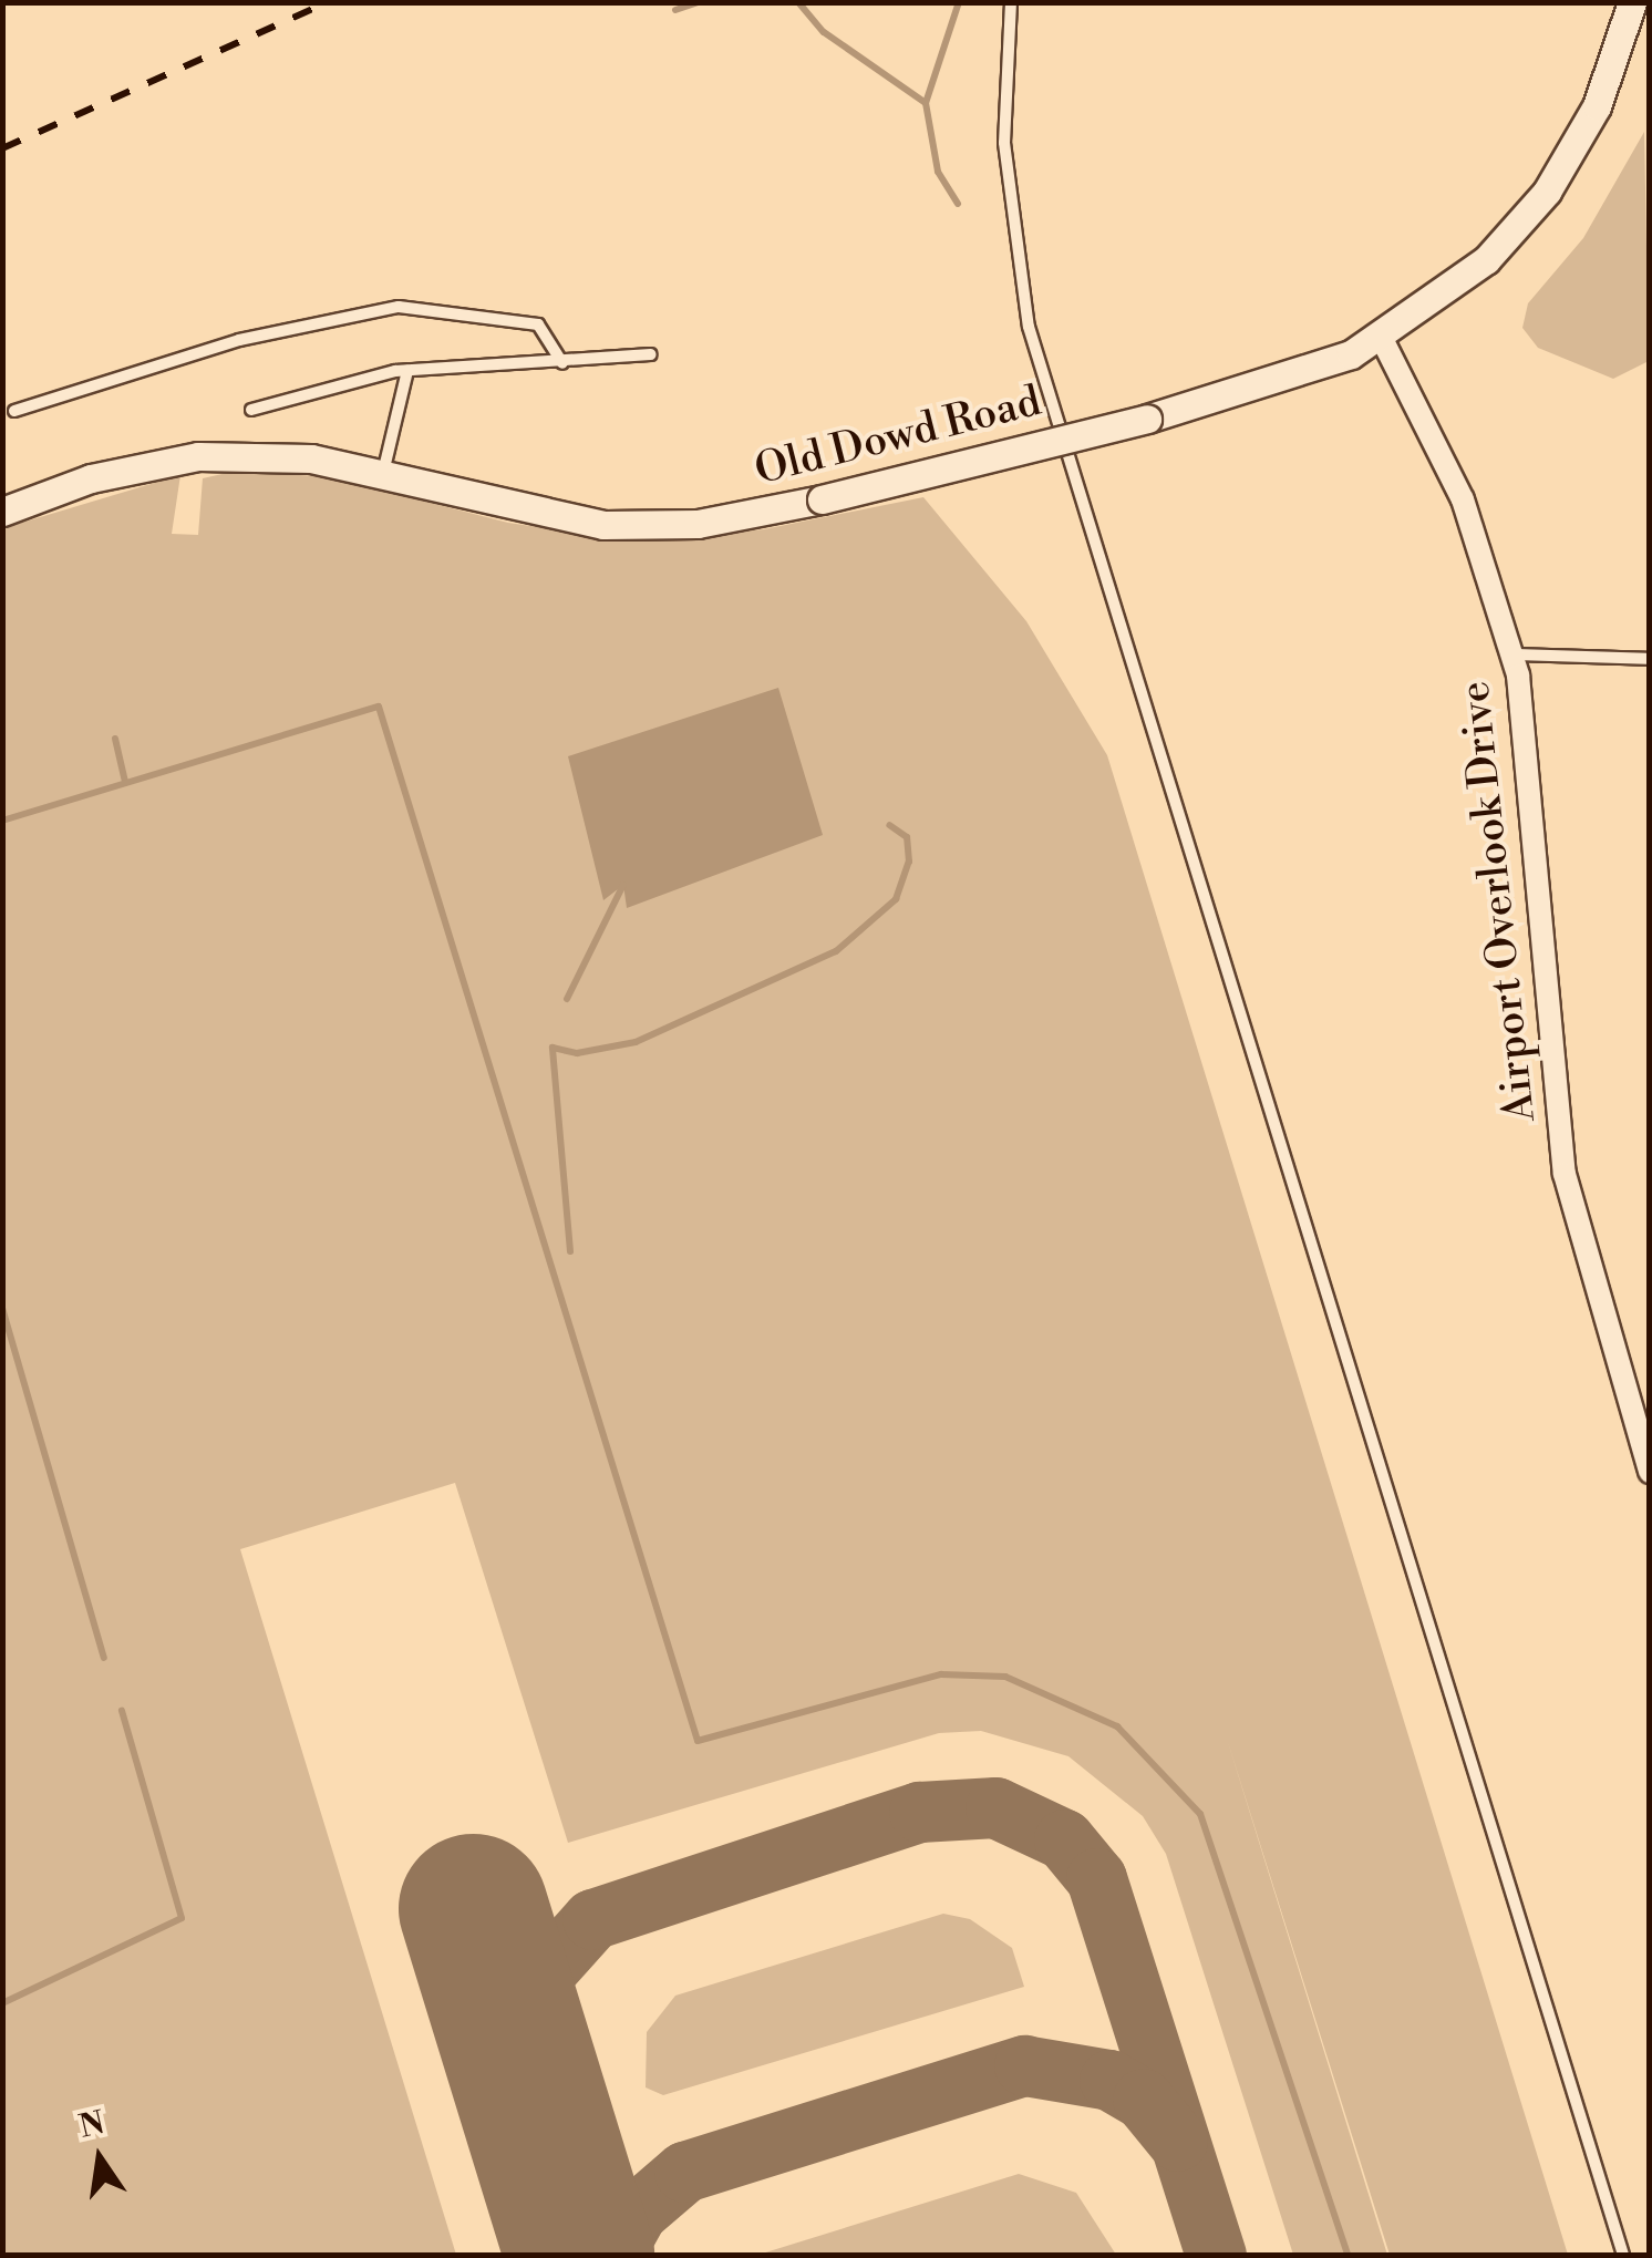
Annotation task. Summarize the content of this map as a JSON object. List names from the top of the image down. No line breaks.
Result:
{"streets":{"street":["Old Dowd Road","Airport Overlook Drive"]},"crossings":[["Old Dowd Road","Airport Overlook Drive"]],"north":"top"}
